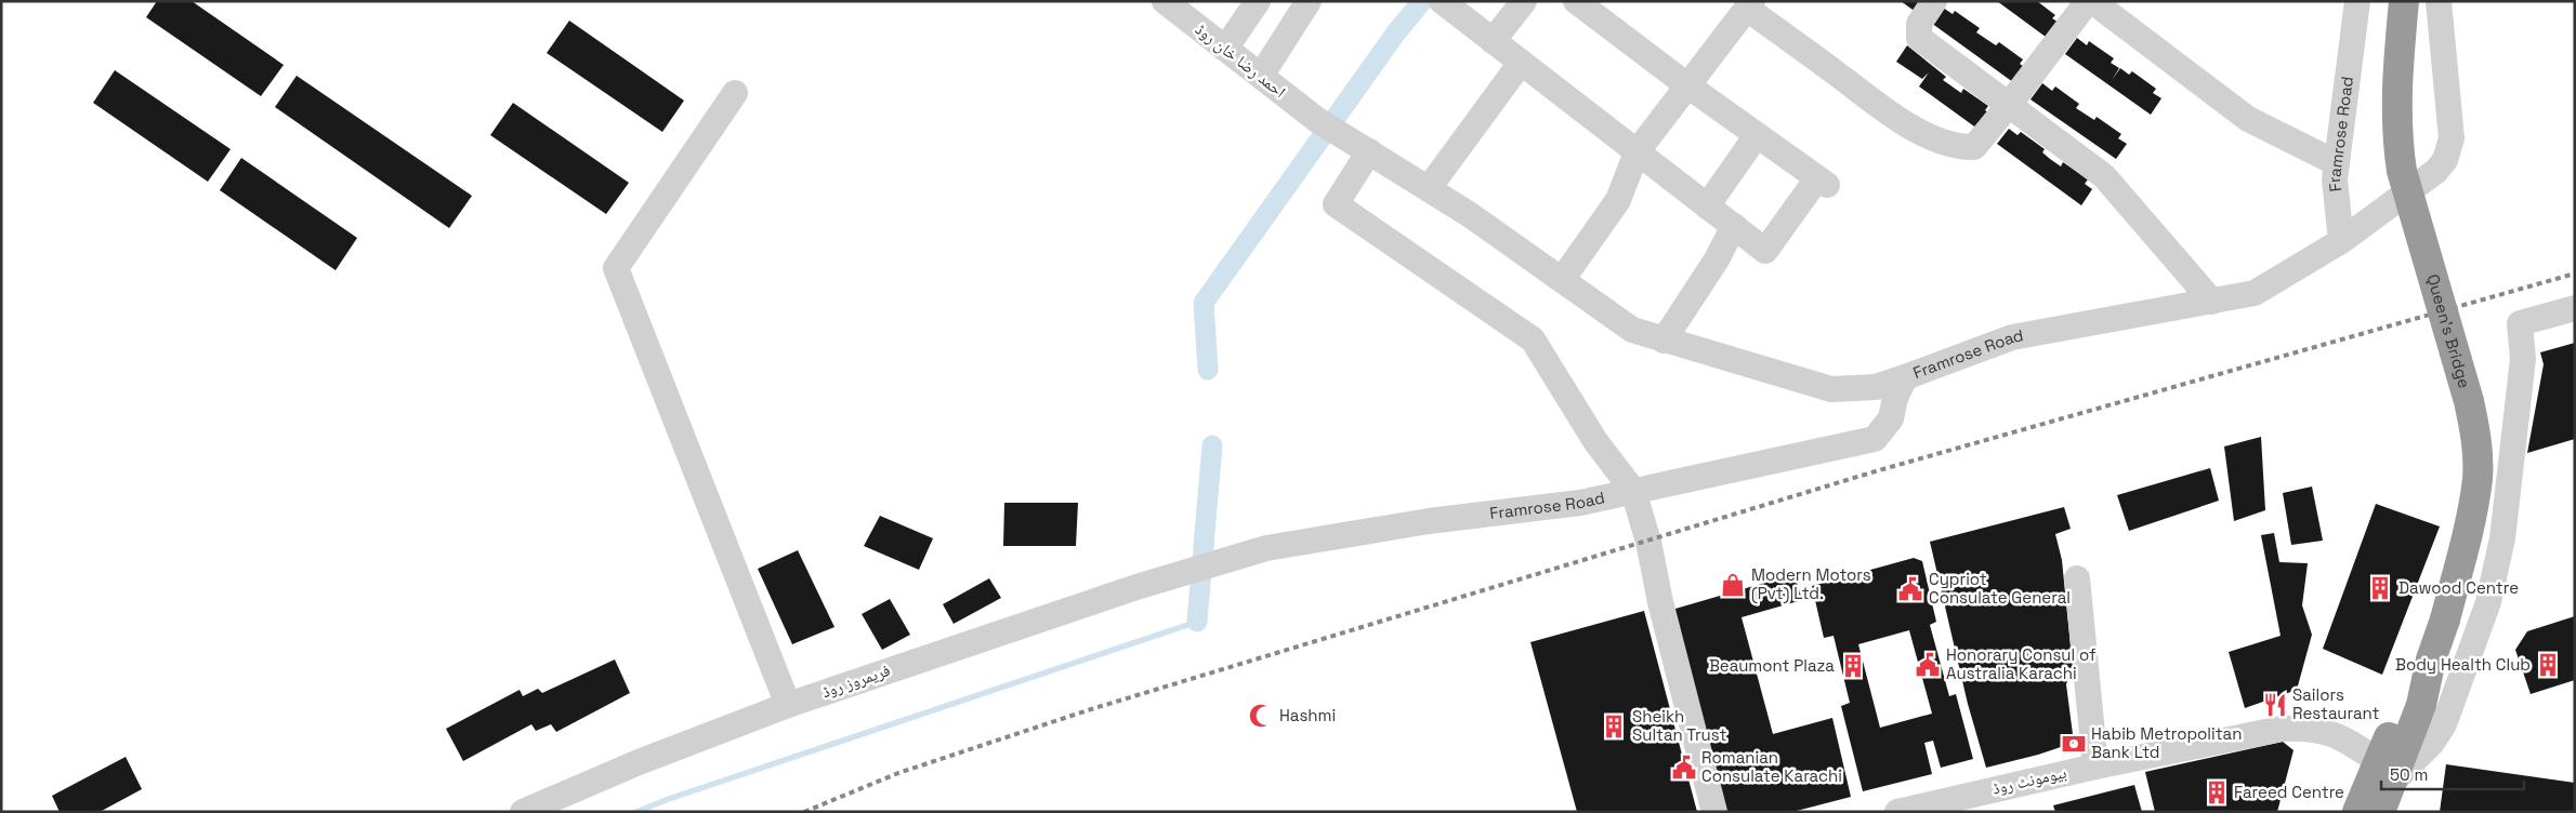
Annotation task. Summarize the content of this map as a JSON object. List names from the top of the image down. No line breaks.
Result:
{"streets":{"highway":["Queen's Bridge"],"street":["احمد رضا خان روڈ","Framrose Road","فریمروز روڈ","بیومونٹ روڈ"]},"crossings":[["احمد رضا خان روڈ","Framrose Road"],["Framrose Road","فریمروز روڈ"],["Queen's Bridge","بیومونٹ روڈ"]],"places":{"shop":["Modern Motors (Pvt) Ltd."],"building":["Dawood Centre","Body Health Club","Beaumont Plaza","Sheikh Sultan Trust","Fareed Centre"],"public building":["Cypriot Consulate General","Honorary Consul of Australia Karachi","Romanian Consulate Karachi"],"restaurant":["Sailors Restaurant"],"mosque":["Hashmi"],"bank":["Habib Metropolitan Bank Ltd"]},"scale_bar":"50 m"}
